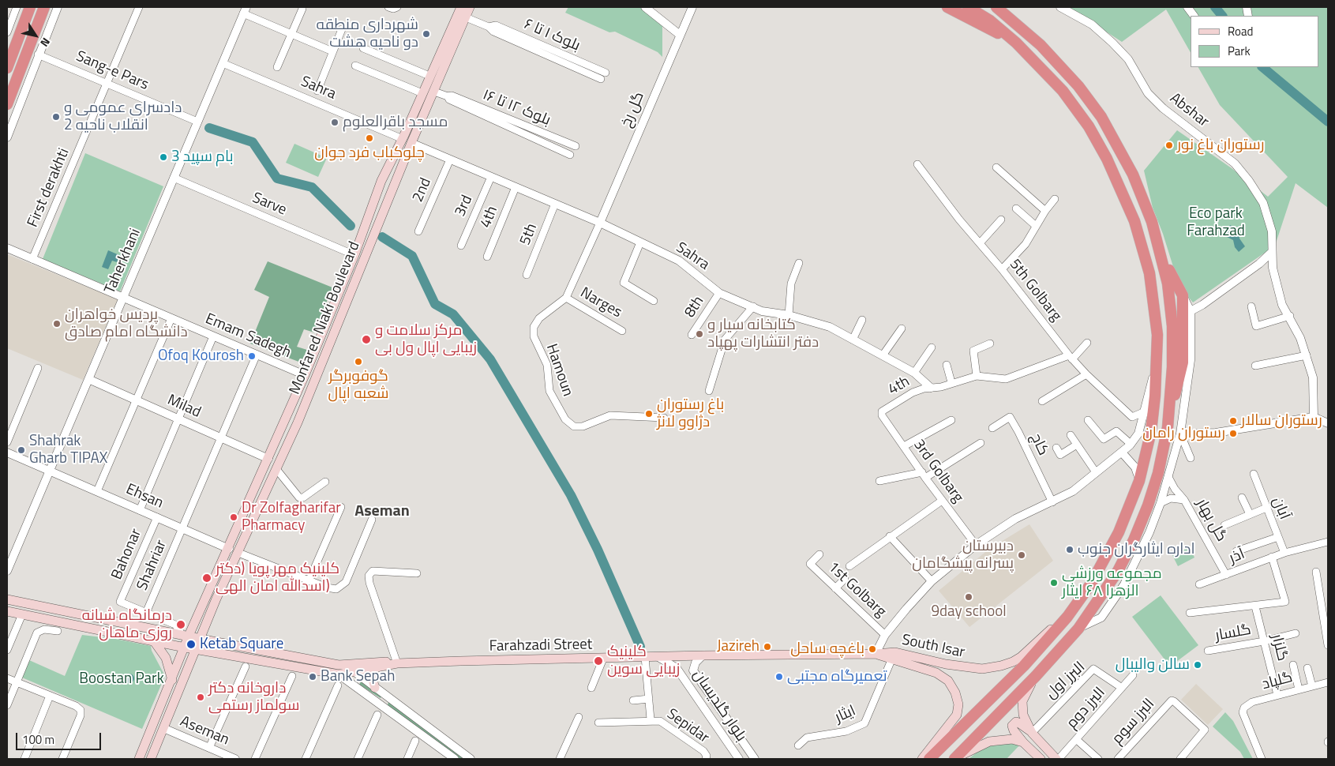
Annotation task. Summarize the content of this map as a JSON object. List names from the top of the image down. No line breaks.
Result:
{"streets":{"main road":["Monfared Niaki Boulevard","Farahzadi Street","South Isar"],"street":["بلوک ۱ تا ۶","Sang-e Pars","Sahra","بلوک ۱۲ تا ۱۶","گل رخ","Abshar","First derakhti","2nd","Sarve","3rd","4th","5th","Taherkhani","5th Golbarg","Narges","8th","Emam Sadegh","Hamoun","Milad","کاج","3rd Golbarg","Ehsan","آبان","گل بهار","Bahonar","آذر","Shahriar","1st Golbarg","گلسار","گلزار","البرز اول","گلپاد","بلوار گلدیسان","البرز دوم","ایثار","البرز سوم","Sepidar","Aseman"]},"crossings":[["Sang-e Pars","First derakhti"],["Sang-e Pars","Taherkhani"],["Sahra","گل رخ"],["Sahra","2nd"],["Sahra","3rd"],["Sahra","4th"],["Sahra","5th"],["Sahra","Taherkhani"],["Sahra","8th"],["Sahra","Monfared Niaki Boulevard"],["Sahra","Hamoun"],["گل رخ","Hamoun"],["First derakhti","Emam Sadegh"],["Sarve","Taherkhani"],["Sarve","Monfared Niaki Boulevard"],["4th","3rd Golbarg"],["Taherkhani","Emam Sadegh"],["Taherkhani","Milad"],["Taherkhani","Ehsan"],["Narges","Hamoun"],["Monfared Niaki Boulevard","Emam Sadegh"],["Monfared Niaki Boulevard","Milad"],["Monfared Niaki Boulevard","Ehsan"],["Monfared Niaki Boulevard","Aseman"],["Emam Sadegh","Shahriar"],["Milad","Shahriar"],["Ehsan","Bahonar"],["Ehsan","Shahriar"],["آبان","آذر"],["گل بهار","آذر"],["Bahonar","Shahriar"],["گلسار","گلزار"],["Farahzadi Street","South Isar"],["Farahzadi Street","بلوار گلدیسان"],["South Isar","ایثار"],["گلزار","گلپاد"],["البرز اول","البرز دوم"]],"districts":["Aseman"],"parks":["Eco park Farahzad","Boostan Park"],"places":["شهرداری منطقه دو ناحیه هشت","دادسرای عمومی و انقلاب ناحیه 2","مسجد باقرالعلوم","چلوکباب فرد جوان","رستوران باغ نور","بام سپید 3","پردیس خواهران دانشگاه امام صادق","کتابخانه سیار و دفتر انتشارات پهپاد","مرکز سلامت و زیبایی اپال ول بی","Ofoq Kourosh","گوفوبرگر شعبه اپال","باغ رستوران دژاوو لانژ","رستوران سالار","رستوران رامان","Shahrak Gharb TIPAX","Dr Zolfagharifar Pharmacy","اداره ایثارگران جنوب","دبیرستان پسرانه پیشگامان","کلینیک مهر پویا (دکتر اسدالله امان الهی)","مجموعه ورزشی الزهرا ۶۸ ایثار","9day school","درمانگاه شبانه روزی ماهان","Ketab Square","Jazireh","باغچه ساحل","کلینیک زیبایی سوین","سالن والیبال","Bank Sepah","تعمیرگاه مجتبی","داروخانه دکتر سولماز رستمی"],"legend":["Road","Park"],"scale_bar":"100 m","north":"bottom right"}
